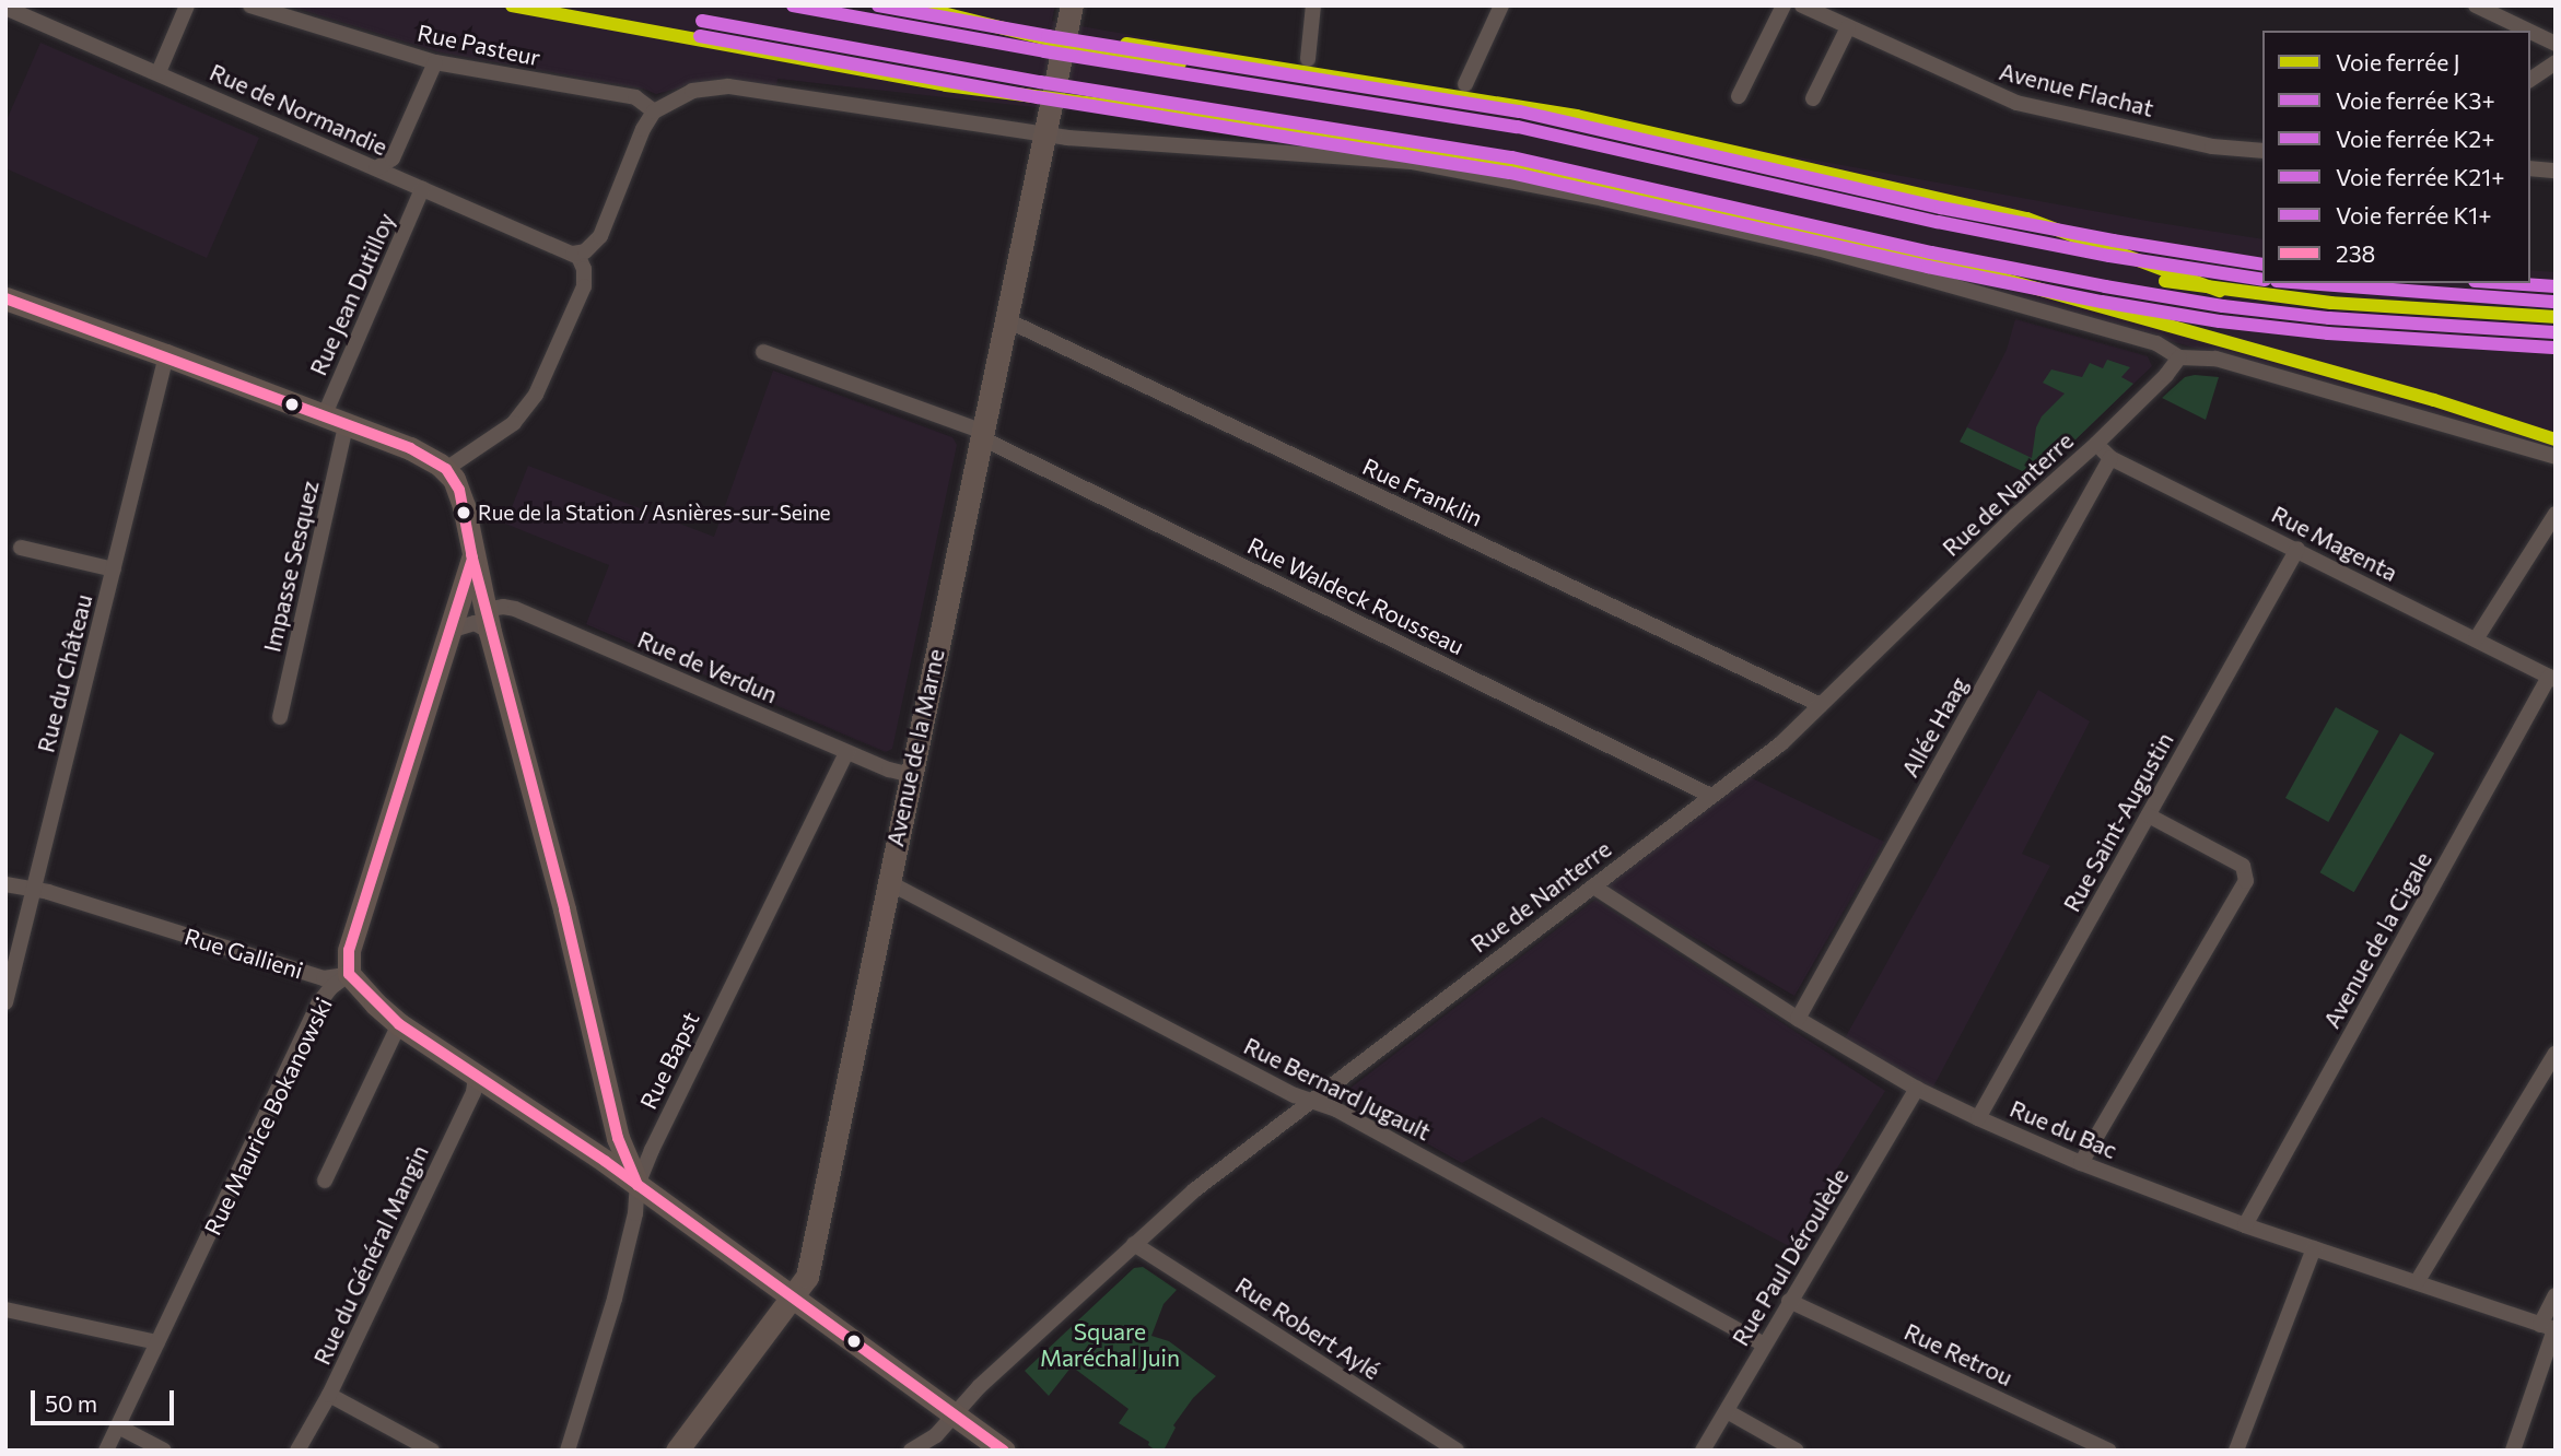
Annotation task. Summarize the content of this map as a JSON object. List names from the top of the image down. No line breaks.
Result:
{"streets":{"main road":["Avenue de la Marne","Rue Maurice Bokanowski"],"street":["Rue Pasteur","Avenue Flachat","Rue de Normandie","Rue Jean Dutilloy","Rue Franklin","Rue de Nanterre","Rue Magenta","Impasse Sesquez","Rue Waldeck Rousseau","Rue de Verdun","Rue du Château","Allée Haag","Rue Saint-Augustin","Avenue de la Cigale","Rue Gallieni","Rue Bapst","Rue Bernard Jugault","Rue du Bac","Rue du Général Mangin","Rue Paul Déroulède","Rue Robert Aylé","Rue Retrou"]},"crossings":[["Rue de Normandie","Rue Jean Dutilloy"],["Rue Jean Dutilloy","Impasse Sesquez"],["Rue Franklin","Rue de Nanterre"],["Rue Franklin","Avenue de la Marne"],["Rue de Nanterre","Rue Magenta"],["Rue de Nanterre","Rue Waldeck Rousseau"],["Rue de Nanterre","Rue Bernard Jugault"],["Rue de Nanterre","Rue du Bac"],["Rue de Nanterre","Rue Robert Aylé"],["Rue Magenta","Allée Haag"],["Rue Magenta","Rue Saint-Augustin"],["Rue Magenta","Avenue de la Cigale"],["Rue Waldeck Rousseau","Avenue de la Marne"],["Rue de Verdun","Avenue de la Marne"],["Rue de Verdun","Rue Bapst"],["Rue de Verdun","Rue Maurice Bokanowski"],["Rue du Château","Rue Gallieni"],["Allée Haag","Rue du Bac"],["Avenue de la Marne","Rue Bernard Jugault"],["Rue Saint-Augustin","Rue du Bac"],["Avenue de la Cigale","Rue du Bac"],["Rue Gallieni","Rue Maurice Bokanowski"],["Rue Bernard Jugault","Rue Paul Déroulède"],["Rue du Bac","Rue Paul Déroulède"],["Rue Paul Déroulède","Rue Retrou"]],"parks":["Square Maréchal Juin"],"places":["Rue de la Station / Asnières-sur-Seine"],"lines":["rail line J","rail line K2+","rail line K1+","rail line K3+","rail line K21+","transit line 238"],"legend":["Voie ferrée J","Voie ferrée K3+","Voie ferrée K2+","Voie ferrée K21+","Voie ferrée K1+","238"],"scale_bar":"50 m"}
